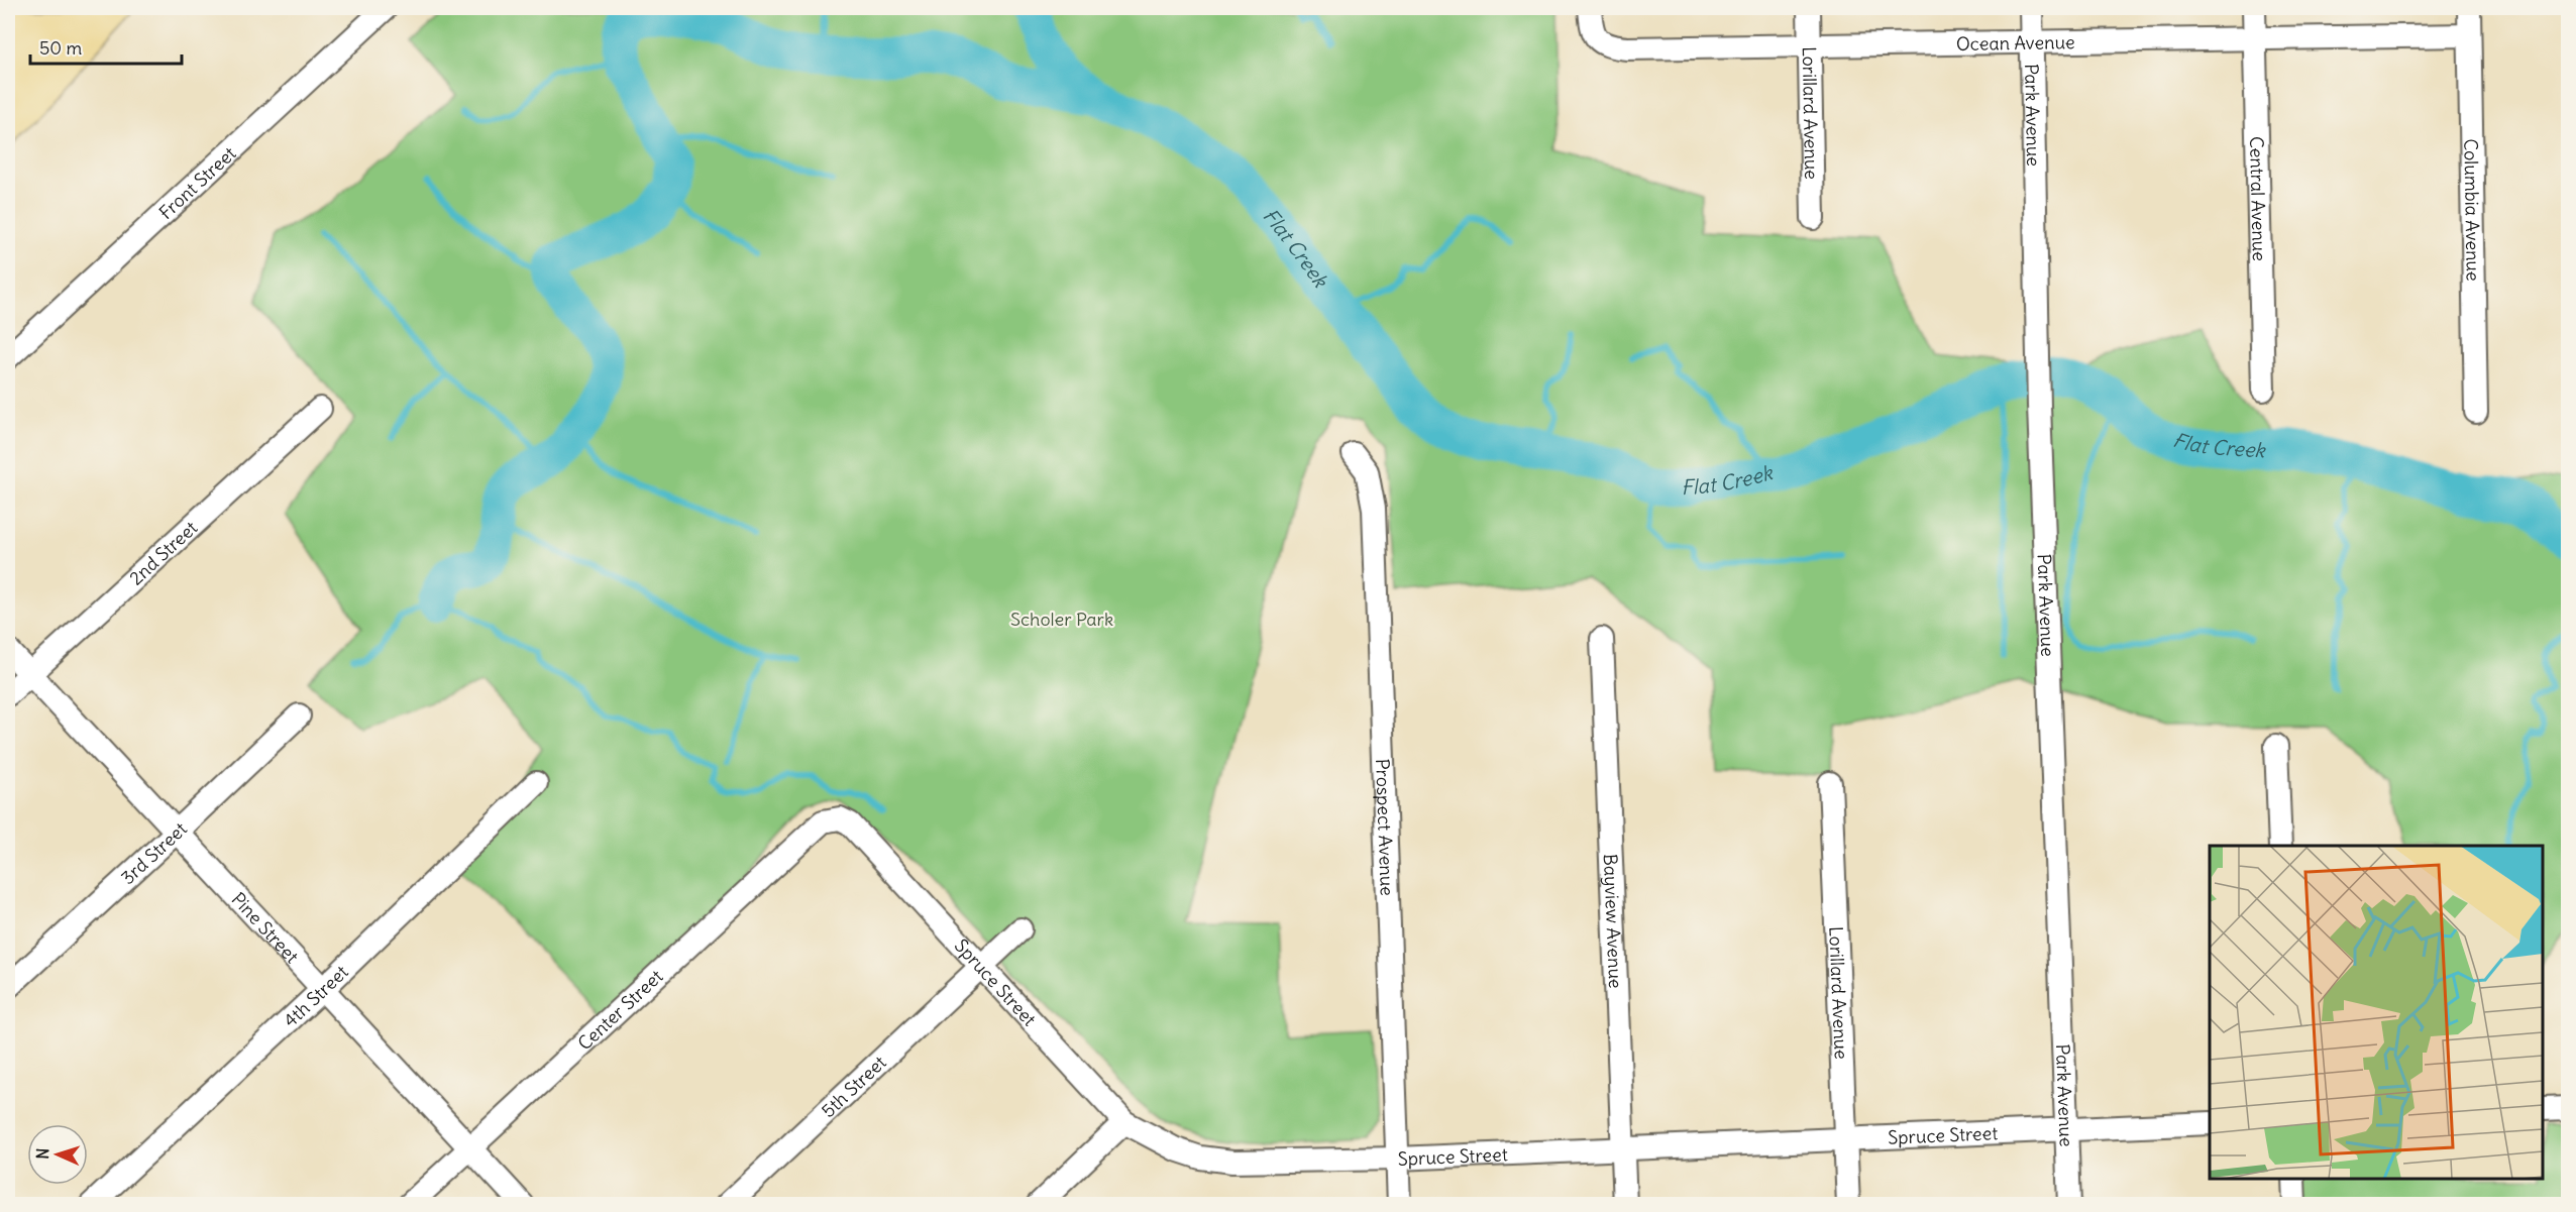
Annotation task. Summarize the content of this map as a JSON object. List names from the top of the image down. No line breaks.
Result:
{"streets":{"street":["Ocean Avenue","Lorillard Avenue","Park Avenue","Front Street","Central Avenue","Columbia Avenue","2nd Street","Prospect Avenue","3rd Street","Bayview Avenue","Pine Street","Spruce Street","4th Street","Center Street","5th Street"]},"crossings":[["Ocean Avenue","Lorillard Avenue"],["Ocean Avenue","Park Avenue"],["Ocean Avenue","Central Avenue"],["Ocean Avenue","Columbia Avenue"],["Lorillard Avenue","Spruce Street"],["Park Avenue","Spruce Street"],["2nd Street","Pine Street"],["Prospect Avenue","Spruce Street"],["3rd Street","Pine Street"],["Bayview Avenue","Spruce Street"],["Pine Street","4th Street"],["Pine Street","Center Street"],["Spruce Street","Center Street"],["Spruce Street","5th Street"]],"water":["Flat Creek"],"parks":["Scholer Park"],"scale_bar":"50 m","north":"left"}
